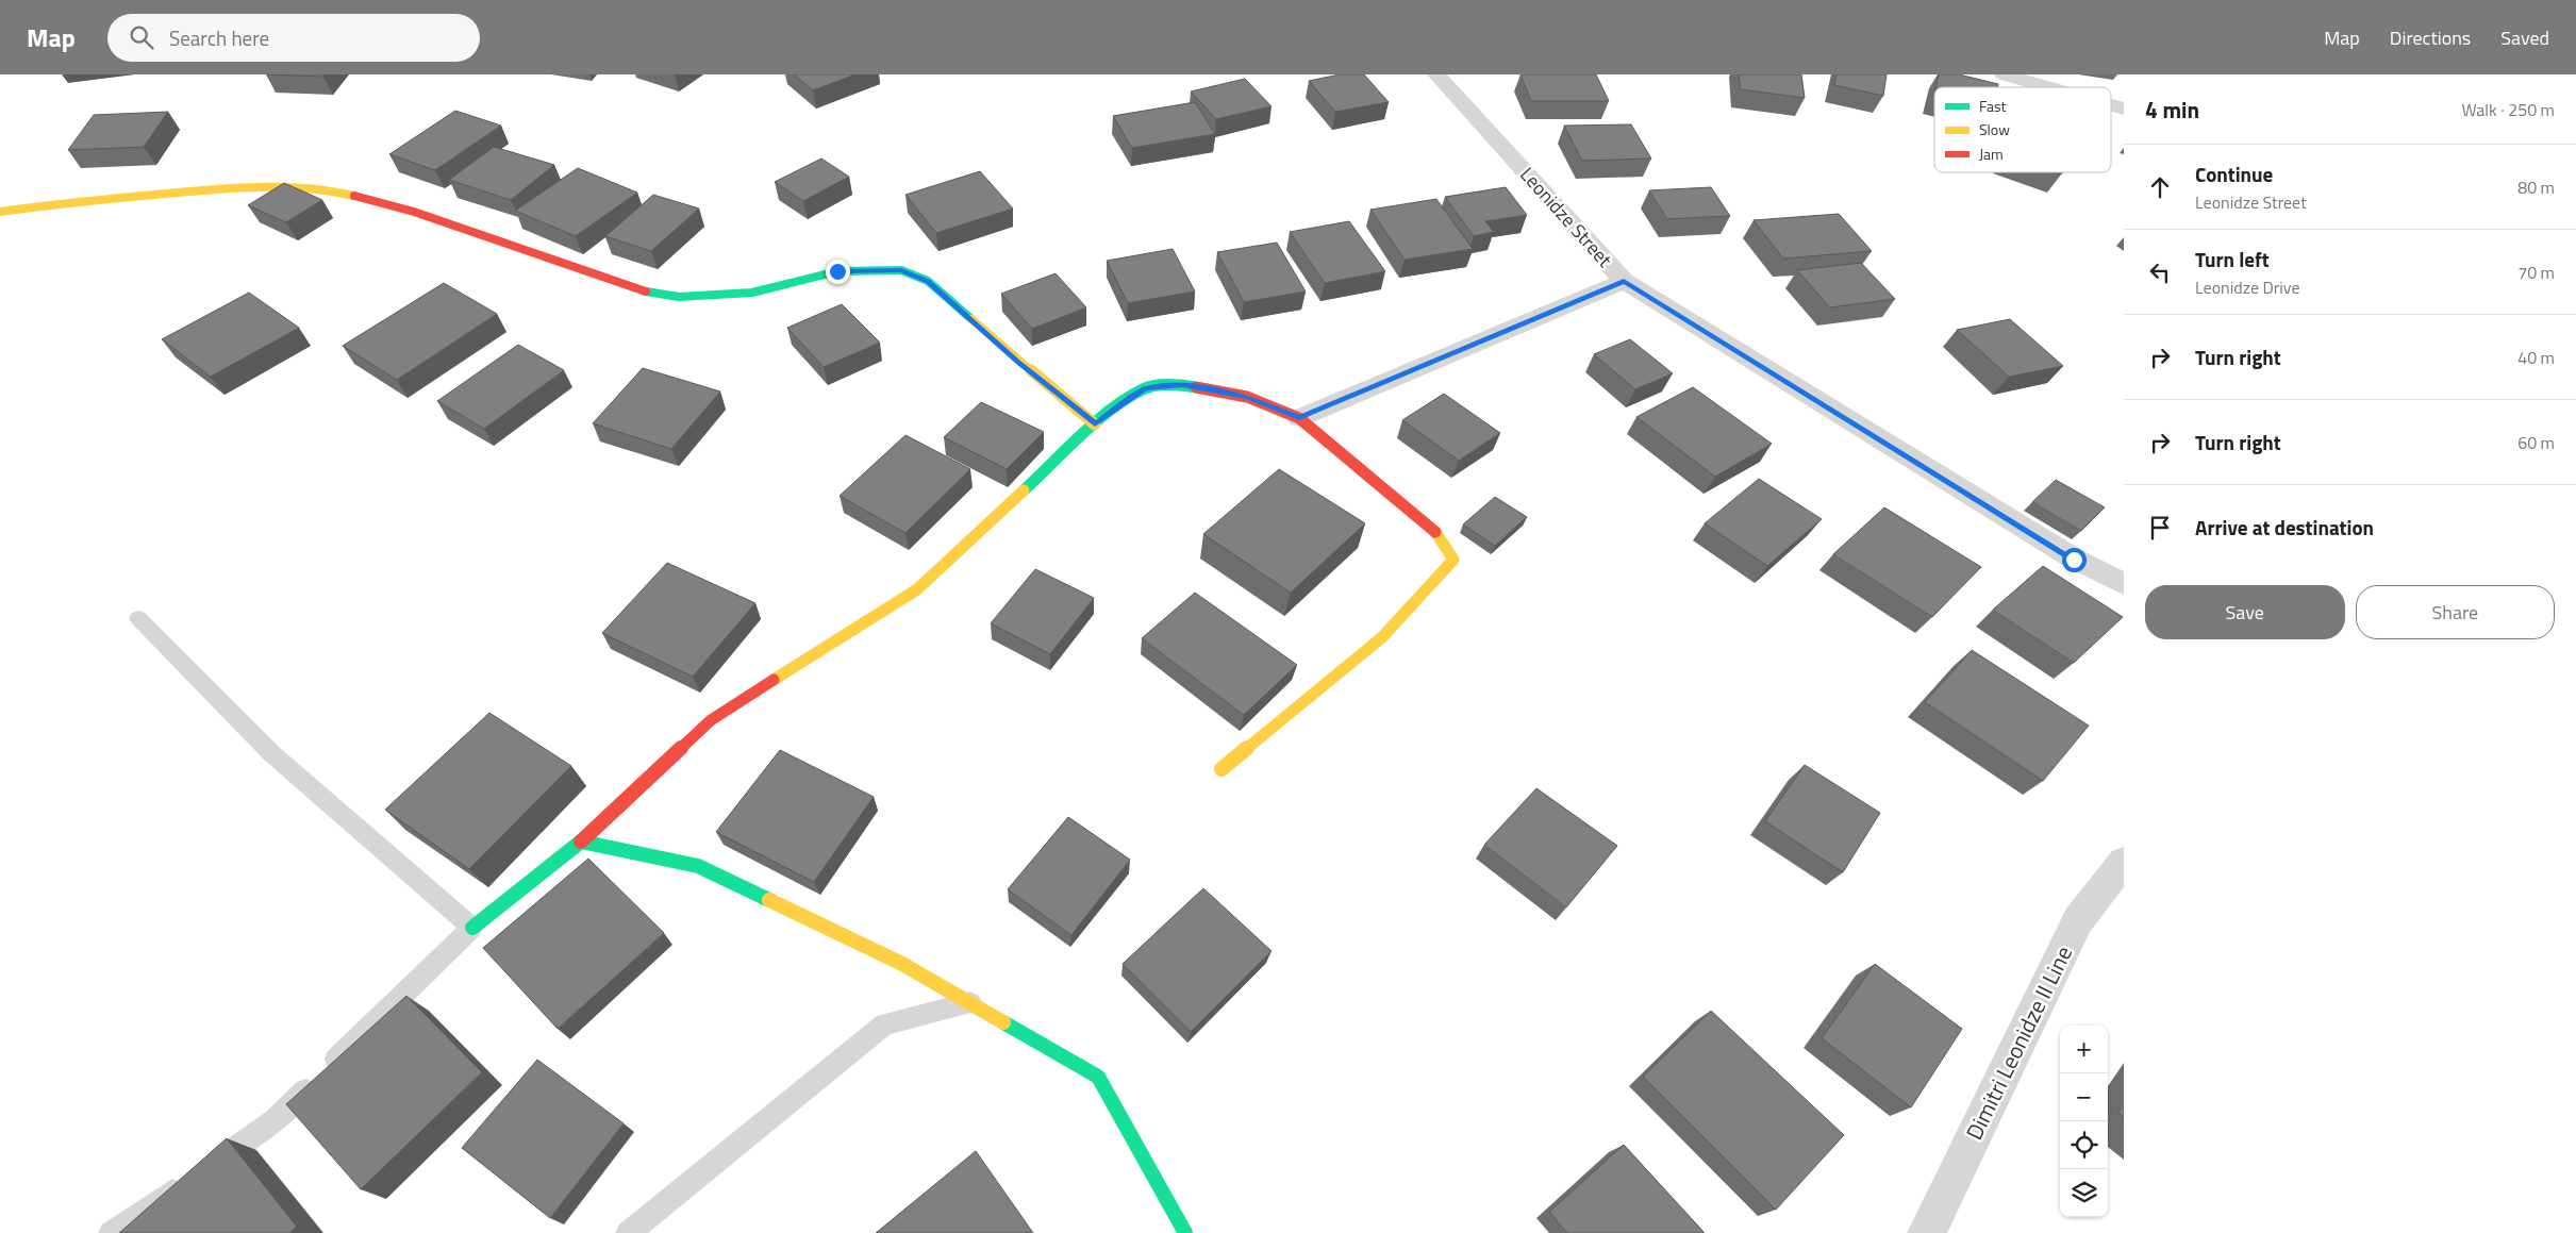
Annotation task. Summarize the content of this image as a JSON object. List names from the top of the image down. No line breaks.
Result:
{"streets":{"street":["Leonidze Street","Dimitri Leonidze II Line"]},"legend":["Fast","Slow","Jam"],"page":{"header":"Map","search":"Search here","nav":["Map","Directions","Saved"],"heading":["4 min","Walk · 250 m"],"list":[["Continue","Leonidze Street","80 m"],["Turn left","Leonidze Drive","70 m"],["Turn right","40 m"],["Turn right","60 m"],"Arrive at destination"],"buttons":["Save","Share"],"map_buttons":["+","−"]}}
